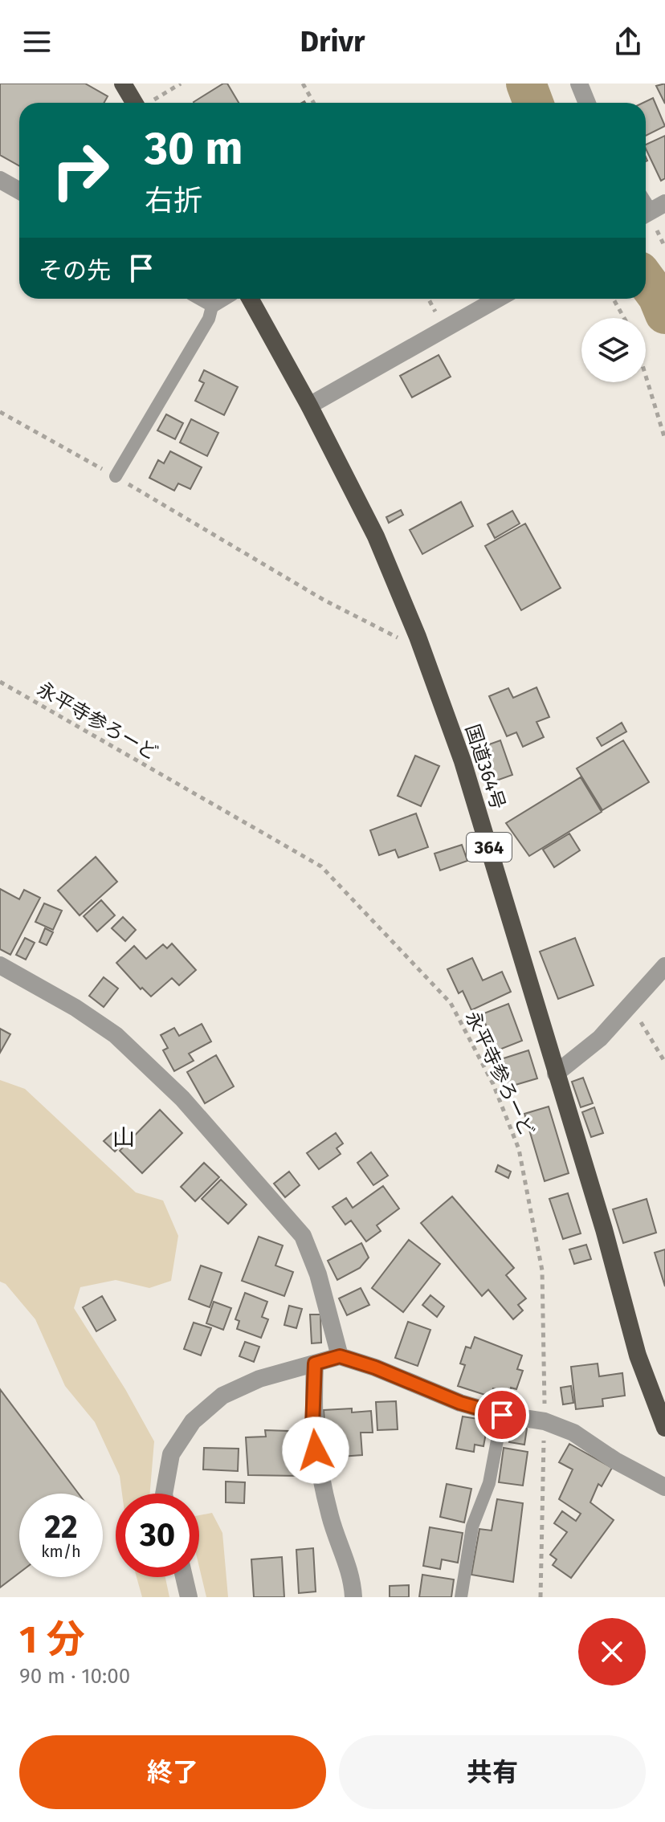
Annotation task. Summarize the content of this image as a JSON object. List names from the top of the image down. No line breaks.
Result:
{"streets":{"highway":["国道364号","364"],"path":["永平寺参ろーど"]},"districts":["山"],"page":{"header":"Drivr","turn":["30 m","右折"],"then":"その先","speed":"22 km/h","limit":"30","heading":["1 分","90 m · 10:00"],"buttons":["終了","共有"]}}
